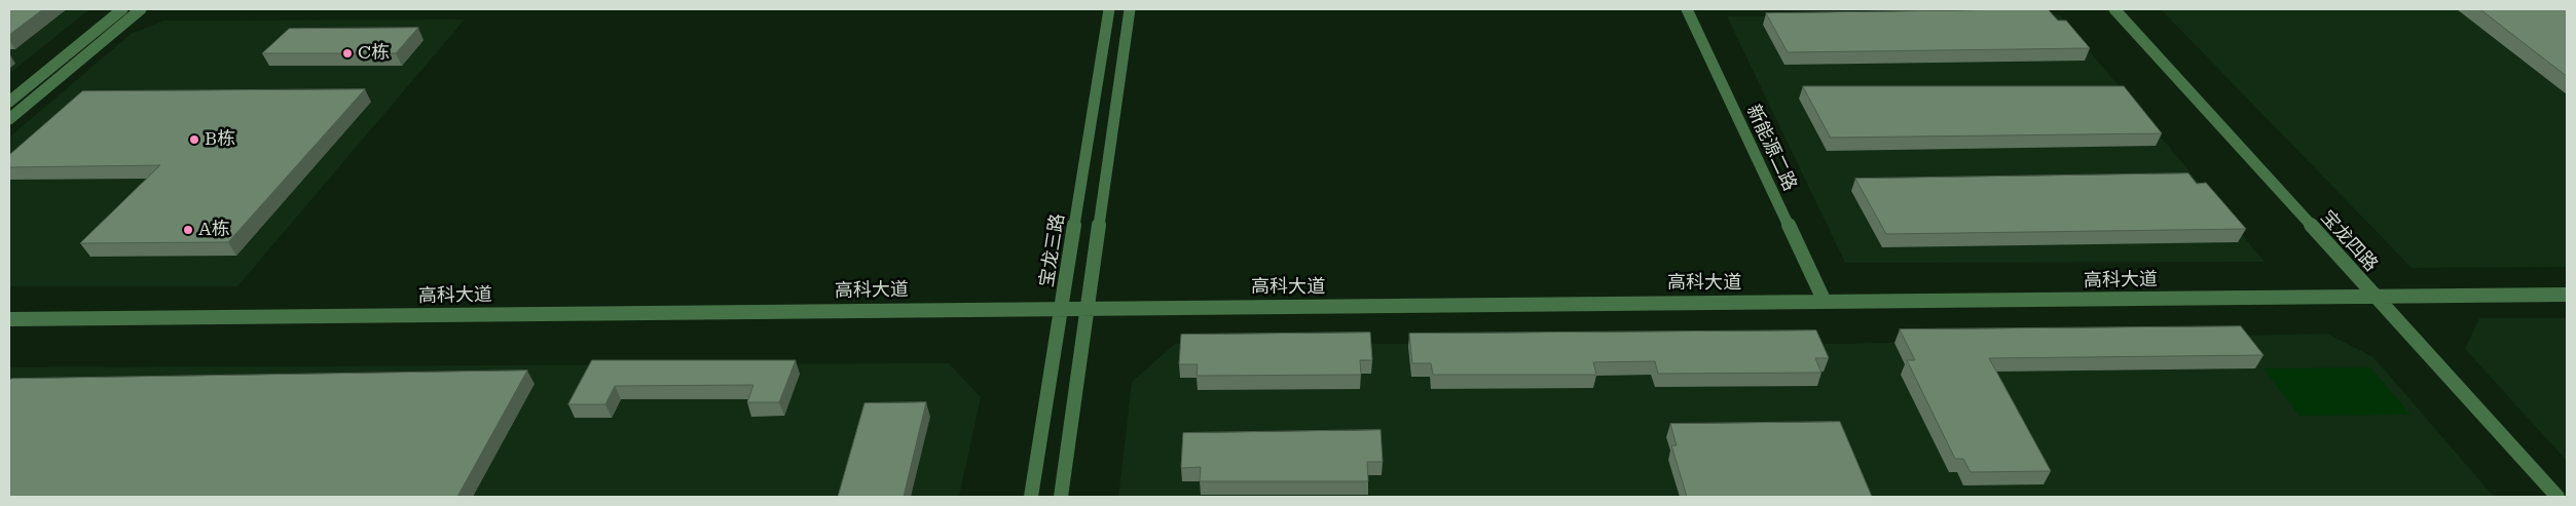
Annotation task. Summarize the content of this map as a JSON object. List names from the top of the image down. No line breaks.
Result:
{"streets":{"street":["新能源二路","宝龙四路","宝龙三路","高科大道"]},"crossings":[["新能源二路","高科大道"],["宝龙四路","高科大道"],["宝龙三路","高科大道"]],"places":["C栋","B栋","A栋"]}
